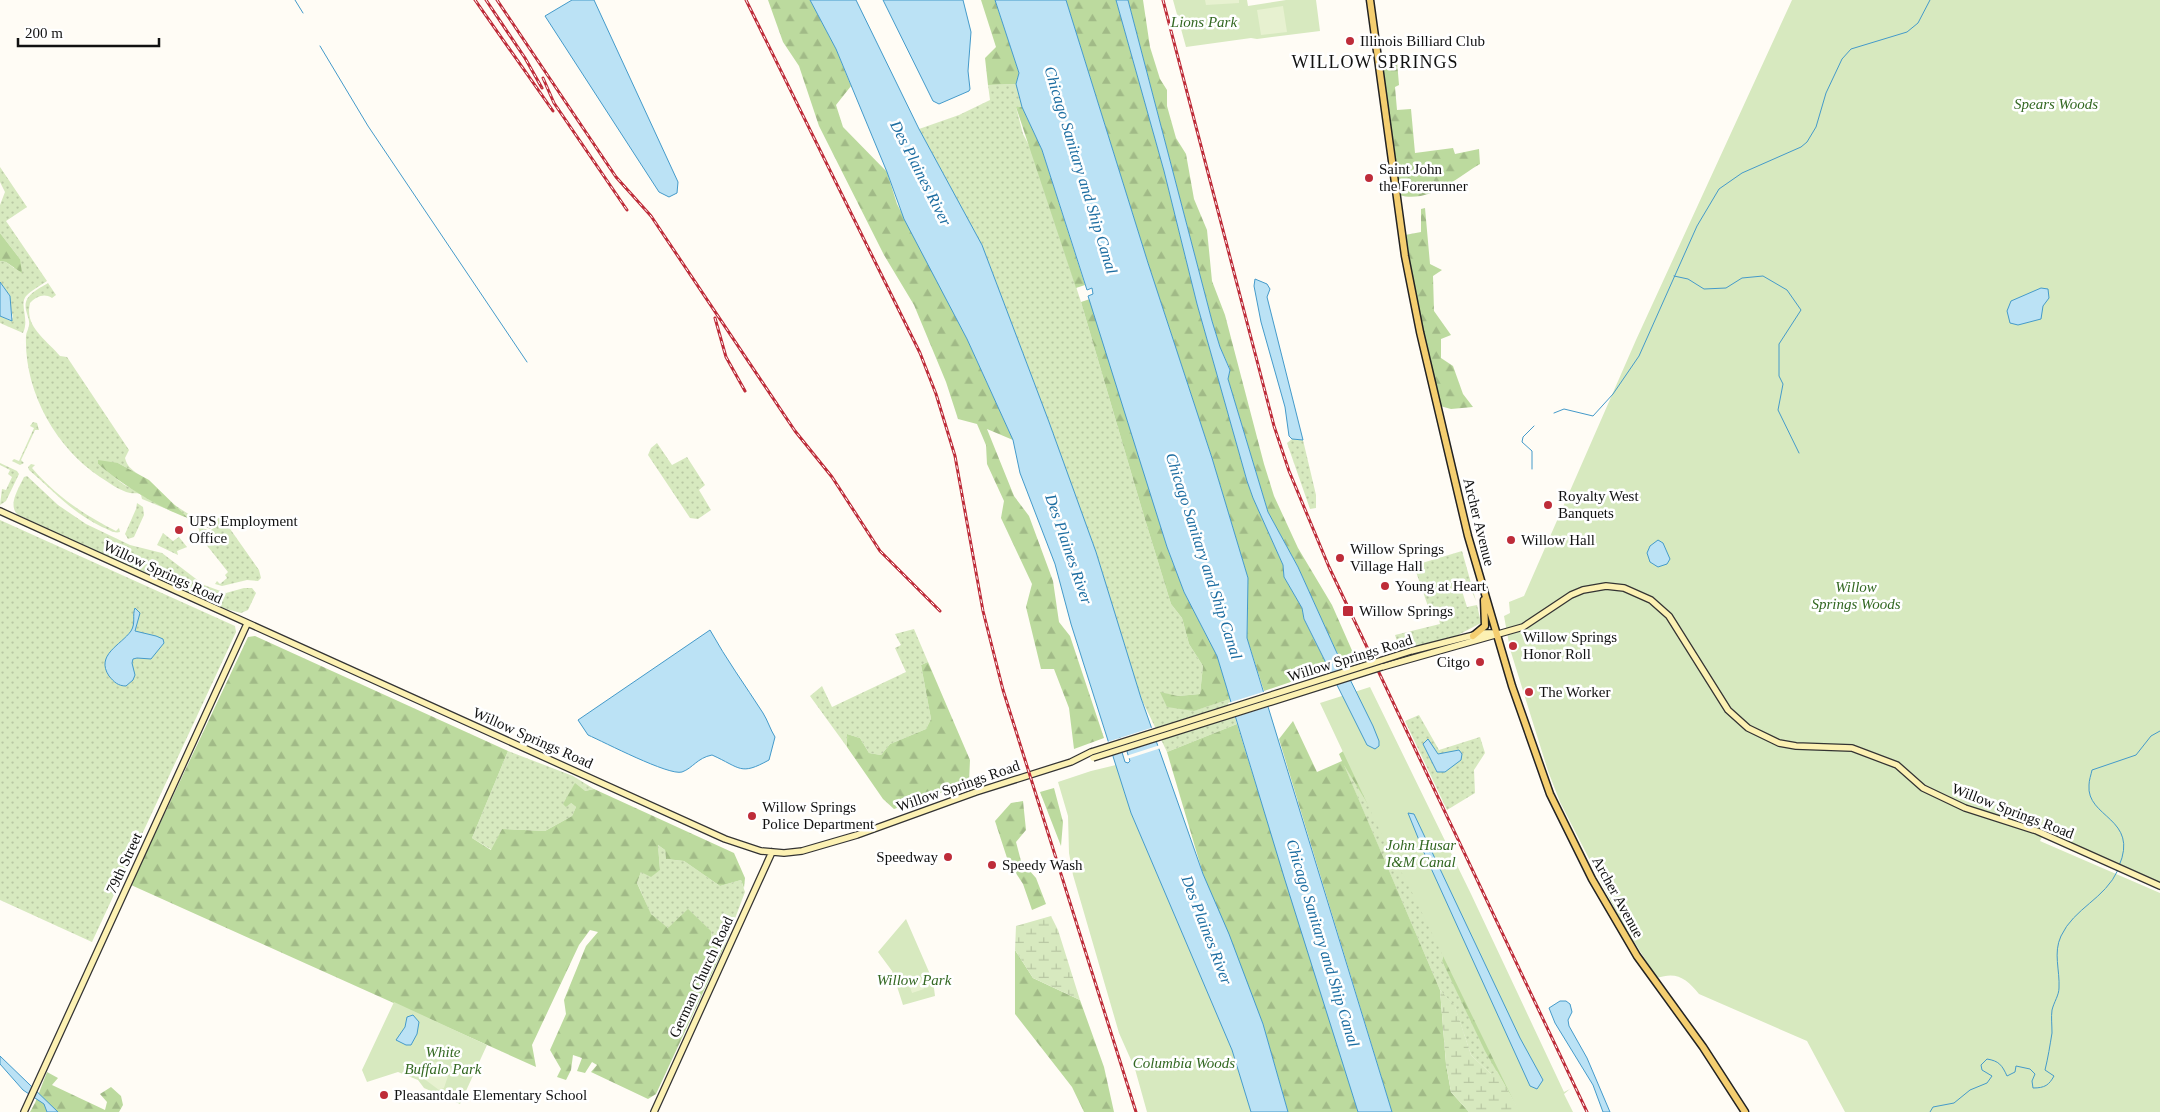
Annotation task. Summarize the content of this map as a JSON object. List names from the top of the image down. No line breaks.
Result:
{"streets":{"main road":["Archer Avenue","Willow Springs Road","79th Street","German Church Road"]},"crossings":[["Archer Avenue","Willow Springs Road"],["Willow Springs Road","79th Street"],["Willow Springs Road","German Church Road"]],"districts":["WILLOW SPRINGS"],"water":["Chicago Sanitary and Ship Canal","Des Plaines River"],"parks":["Lions Park","Spears Woods","Willow Springs Woods","John Husar I&M Canal","Willow Park","White Buffalo Park","Columbia Woods"],"places":{"other":["Illinois Billiard Club","Saint John the Forerunner","Royalty West Banquets","UPS Employment Office","Willow Hall","Willow Springs Village Hall","Young at Heart","Willow Springs Honor Roll","Citgo","The Worker","Willow Springs Police Department","Speedway","Speedy Wash","Pleasantdale Elementary School"],"transit":["Willow Springs"]},"scale_bar":"200 m"}
